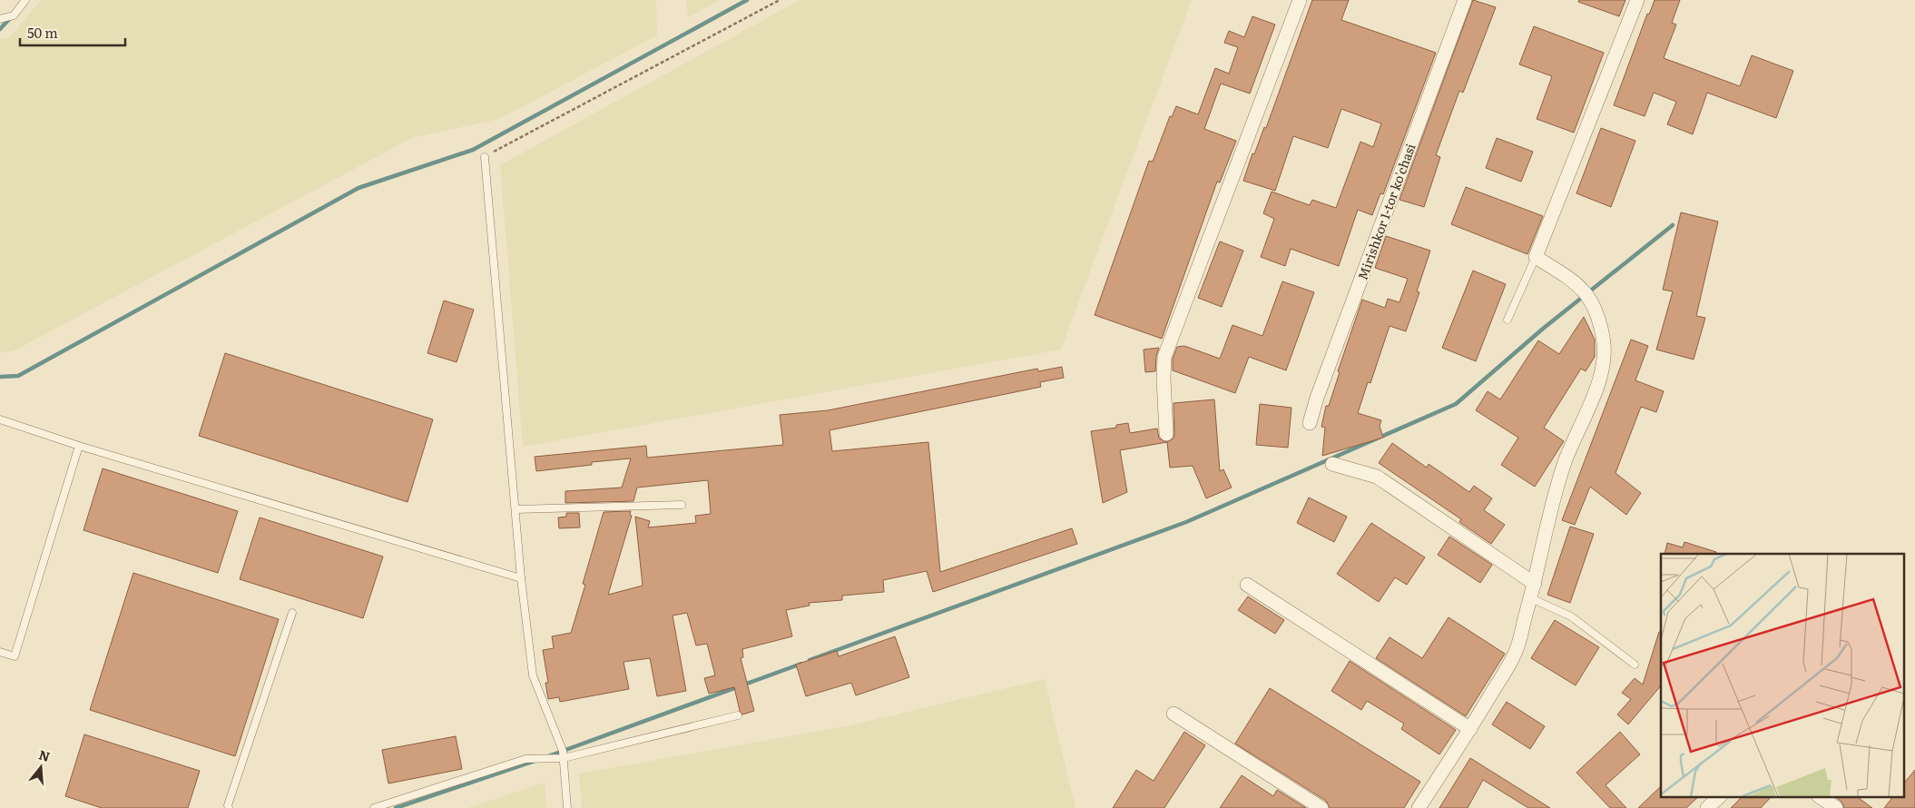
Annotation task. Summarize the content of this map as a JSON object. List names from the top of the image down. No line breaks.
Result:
{"streets":{"street":["Mirishkor 1-tor ko'chasi"]},"scale_bar":"50 m","north":"top"}
